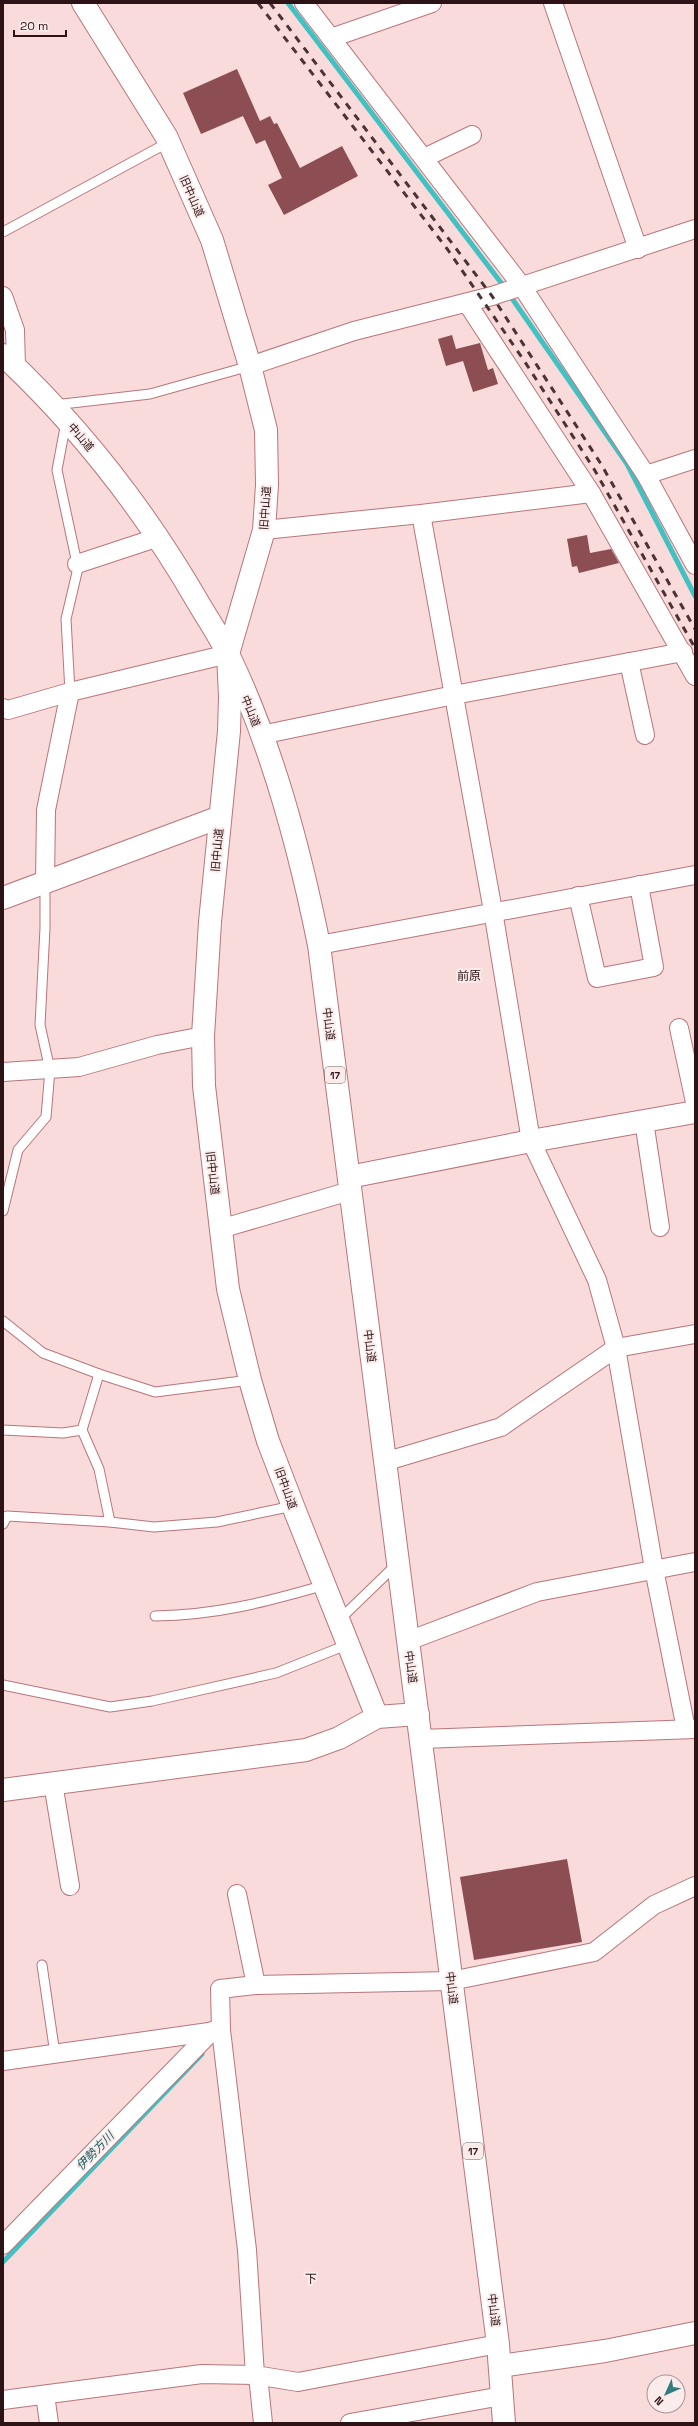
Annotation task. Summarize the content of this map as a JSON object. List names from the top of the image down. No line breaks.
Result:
{"streets":{"main road":["旧中山道","中山道","17"]},"crossings":[["旧中山道","中山道"]],"districts":["前原","下"],"water":["伊勢方川"],"scale_bar":"20 m","north":"bottom left"}
